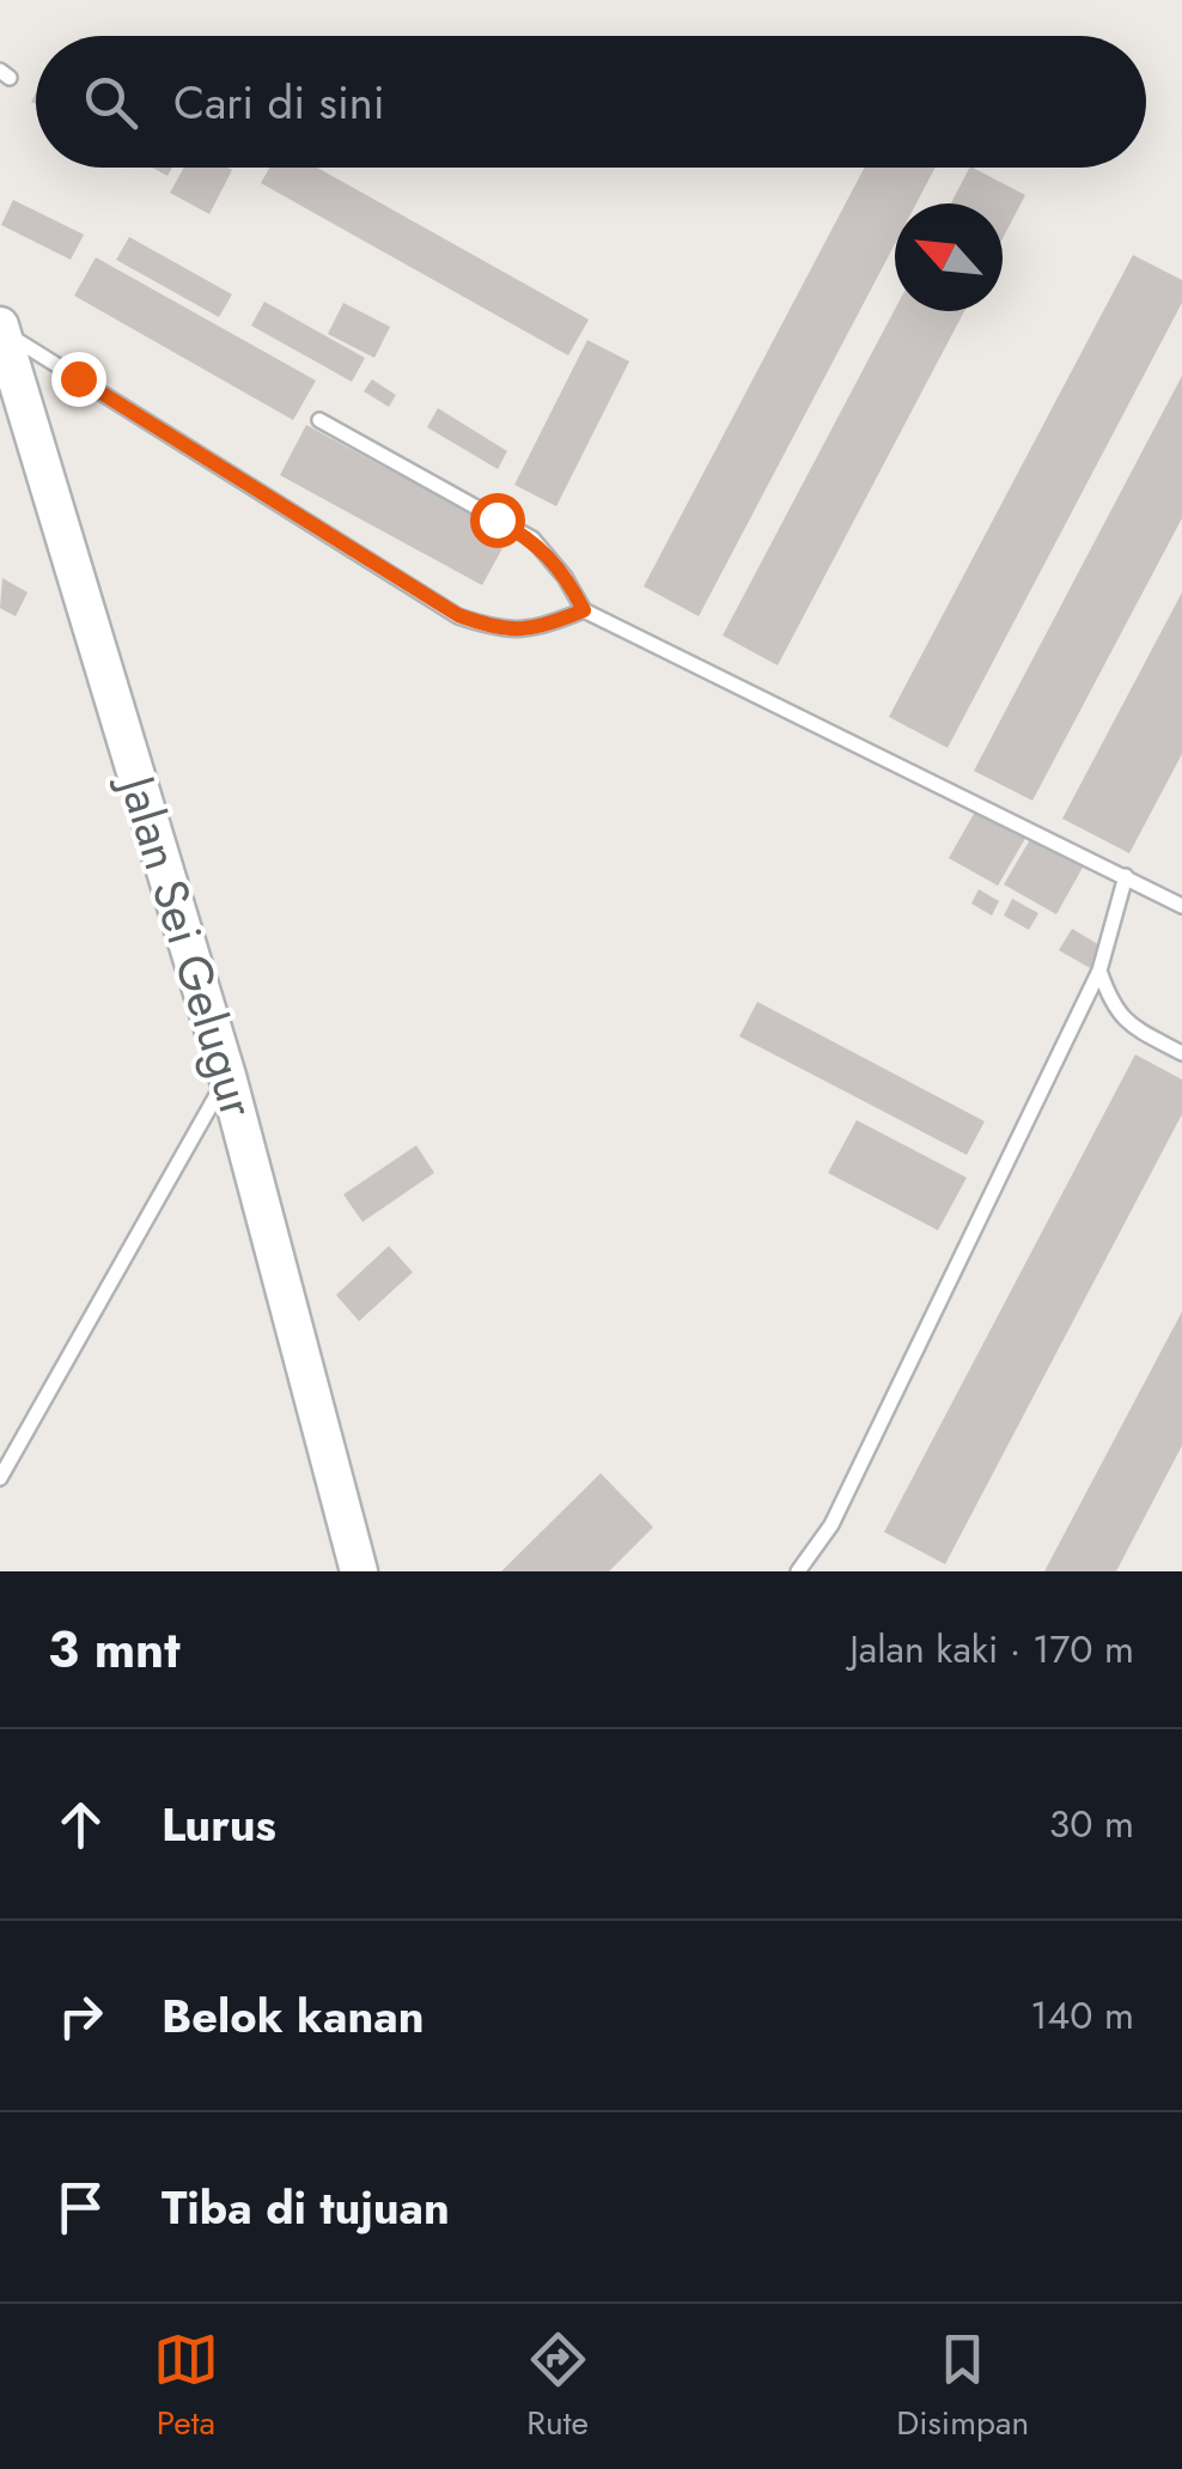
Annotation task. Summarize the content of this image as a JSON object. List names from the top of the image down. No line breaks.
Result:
{"streets":{"main road":["Jalan Sei Gelugur"]},"north":"top left","page":{"search":"Cari di sini","heading":["3 mnt","Jalan kaki · 170 m"],"list":[["Lurus","30 m"],["Belok kanan","140 m"],"Tiba di tujuan"],"nav":["Peta","Rute","Disimpan"]}}
